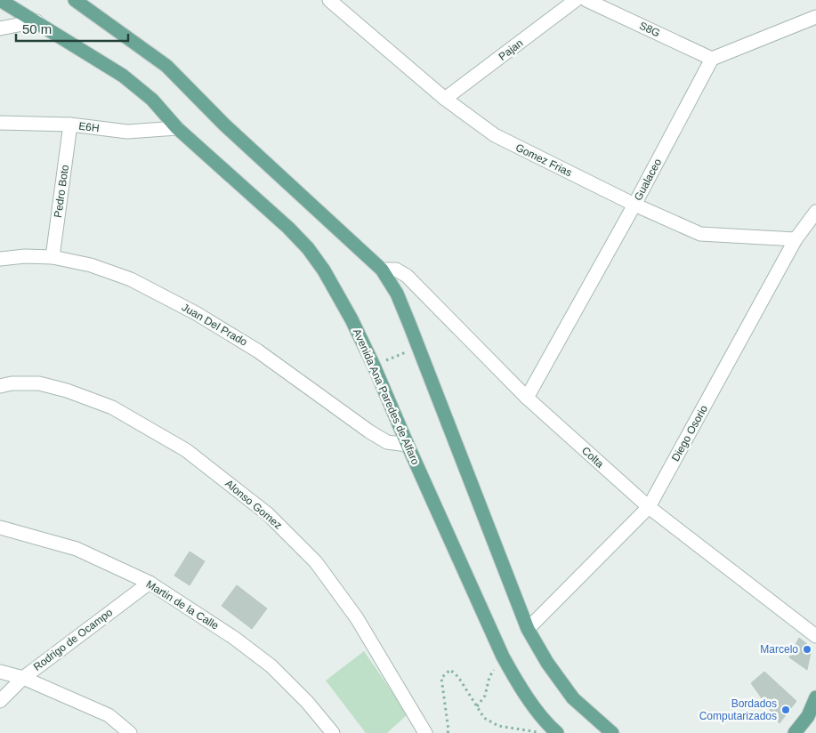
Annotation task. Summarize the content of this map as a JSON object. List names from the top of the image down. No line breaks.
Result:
{"streets":{"main road":["Avenida Ana Paredes de Alfaro"],"street":["S8G","Pajan","E6H","Gomez Frias","Gualaceo","Pedro Boto","Juan Del Prado","Diego Osorio","Colta","Alonso Gomez","Martin de la Calle","Rodrigo de Ocampo"]},"crossings":[["S8G","Gualaceo"],["Pajan","Gomez Frias"],["E6H","Pedro Boto"],["E6H","Avenida Ana Paredes de Alfaro"],["Gomez Frias","Gualaceo"],["Gomez Frias","Diego Osorio"],["Gualaceo","Colta"],["Pedro Boto","Juan Del Prado"],["Juan Del Prado","Avenida Ana Paredes de Alfaro"],["Diego Osorio","Colta"],["Martin de la Calle","Rodrigo de Ocampo"]],"places":["Marcelo","Bordados Computarizados"],"scale_bar":"50 m"}
